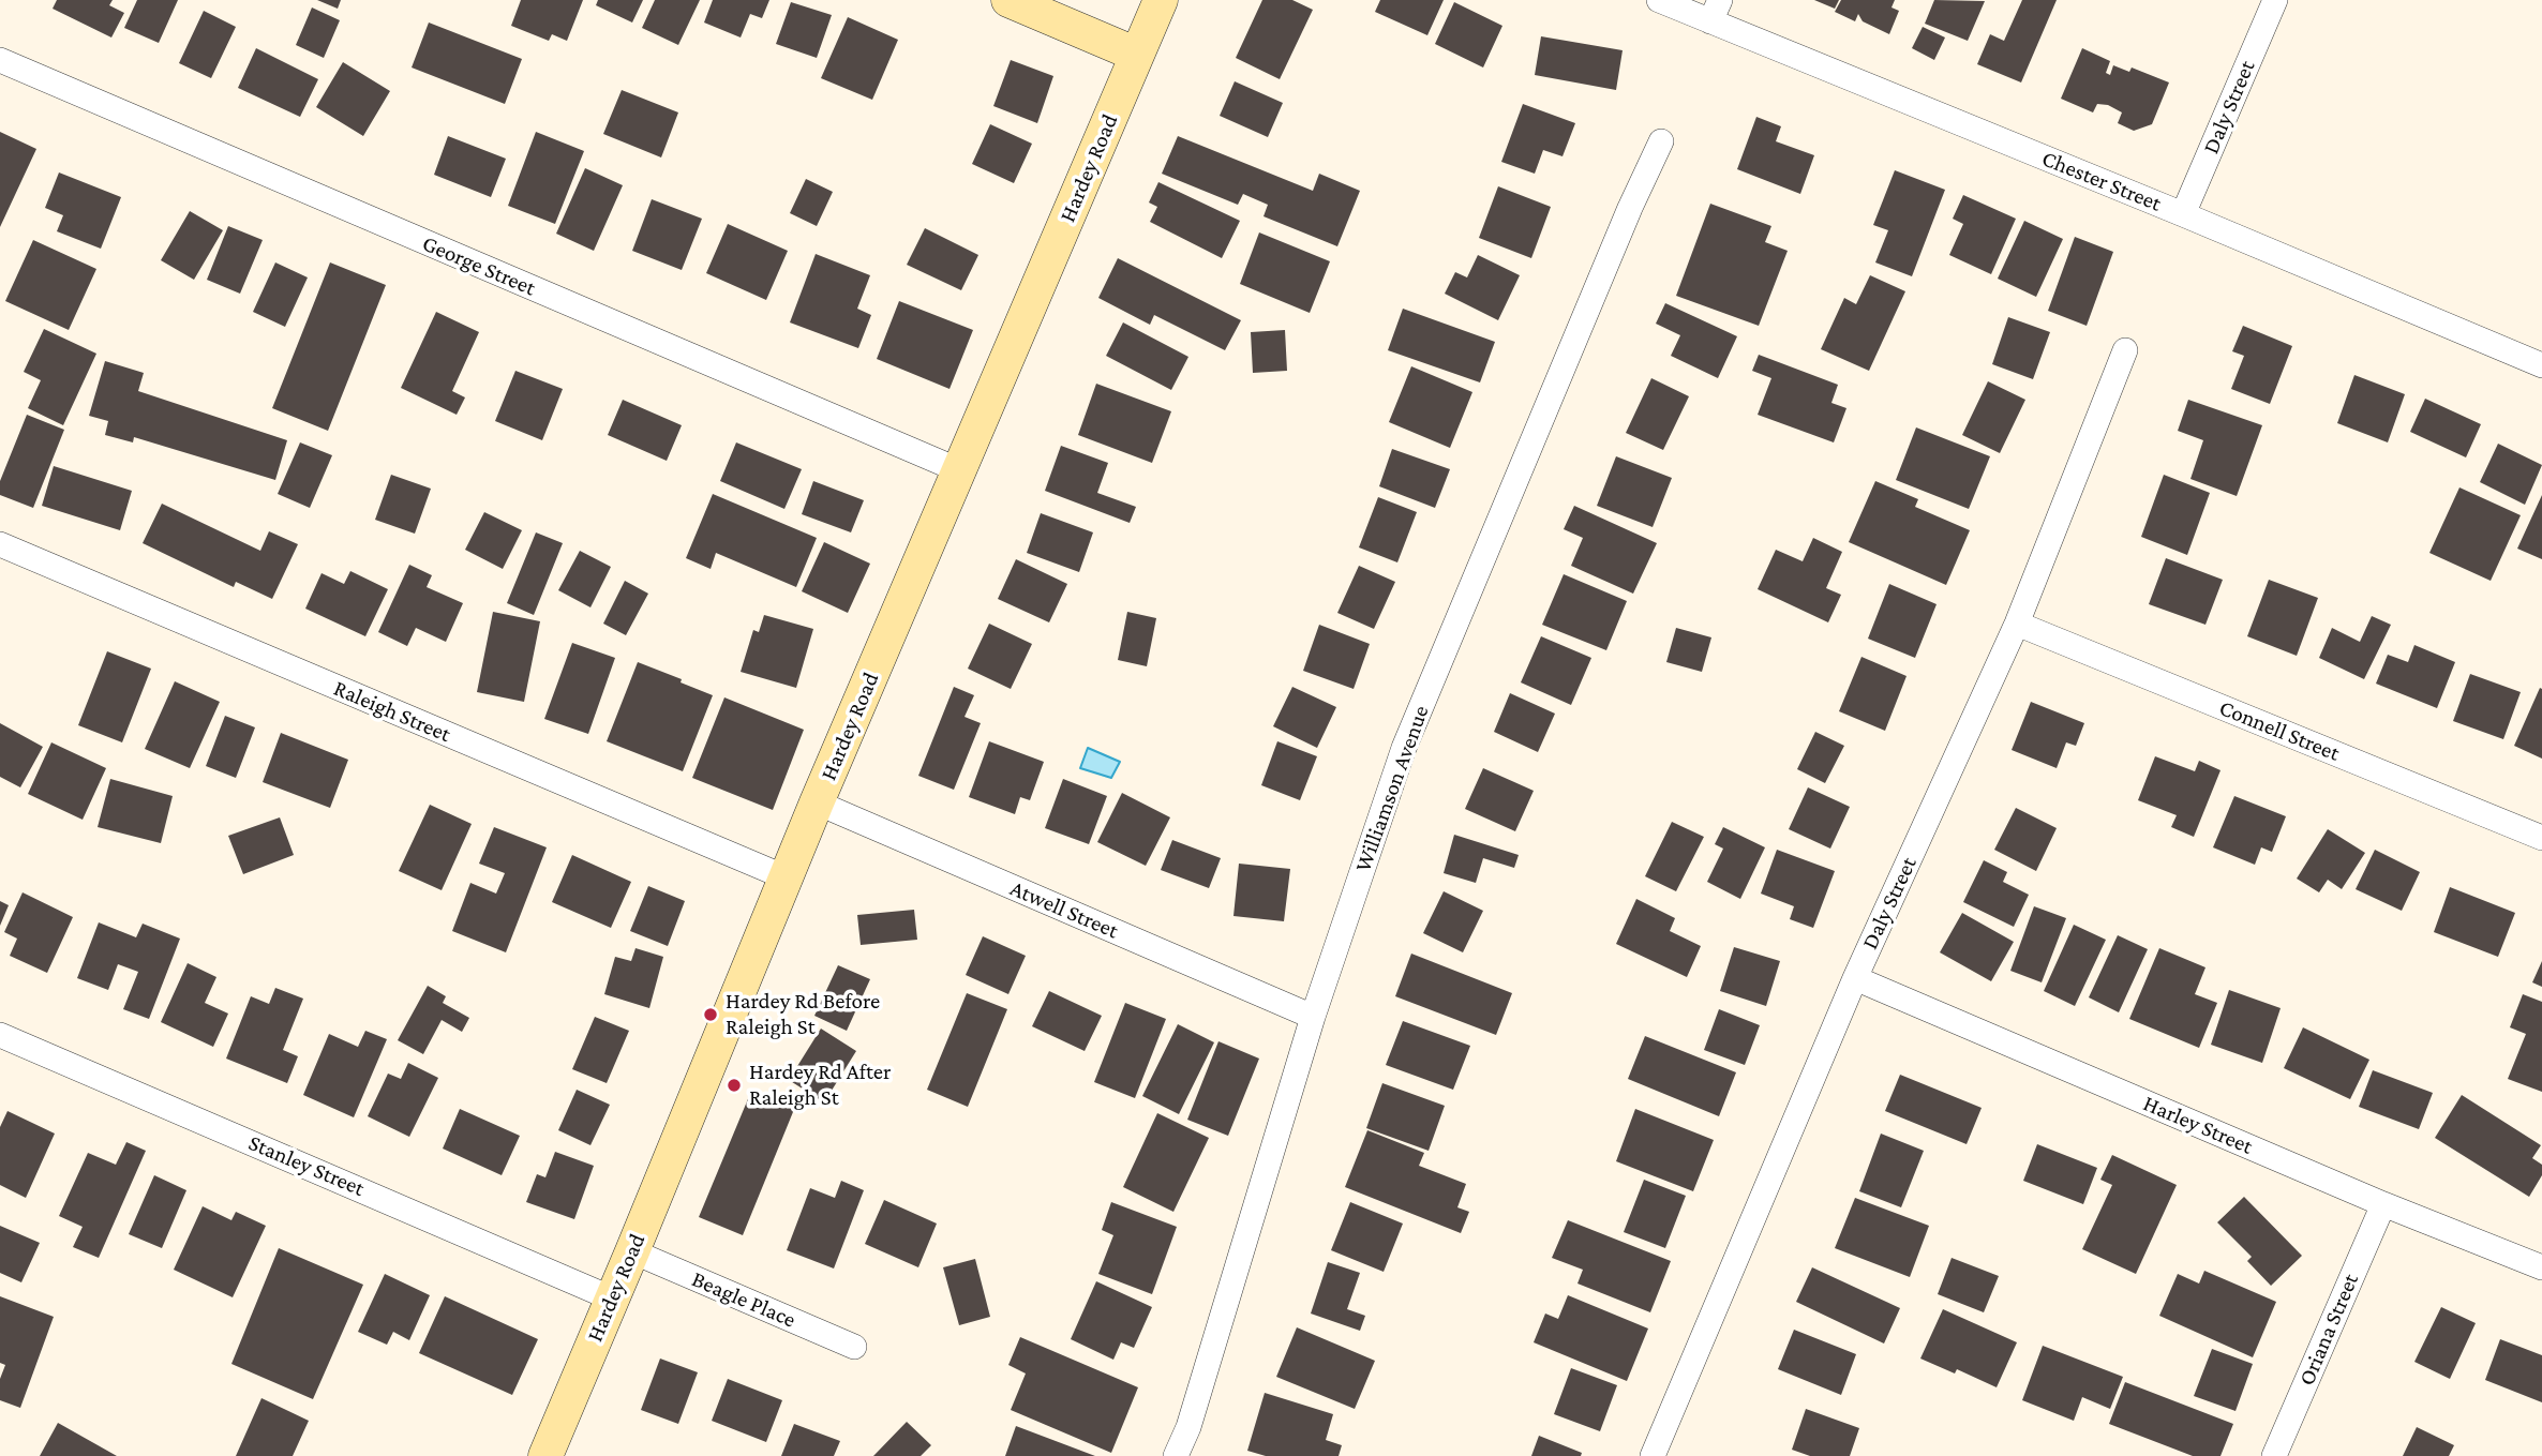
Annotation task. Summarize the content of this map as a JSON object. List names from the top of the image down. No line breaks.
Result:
{"streets":{"main road":["Hardey Road"],"street":["Daly Street","Chester Street","George Street","Raleigh Street","Connell Street","Williamson Avenue","Atwell Street","Harley Street","Stanley Street","Beagle Place","Oriana Street"]},"crossings":[["Daly Street","Chester Street"],["Daly Street","Connell Street"],["Daly Street","Harley Street"],["Hardey Road","George Street"],["Hardey Road","Raleigh Street"],["Hardey Road","Atwell Street"],["Hardey Road","Stanley Street"],["Hardey Road","Beagle Place"],["Williamson Avenue","Atwell Street"],["Harley Street","Oriana Street"]],"places":["Hardey Rd Before Raleigh St","Hardey Rd After Raleigh St"]}
